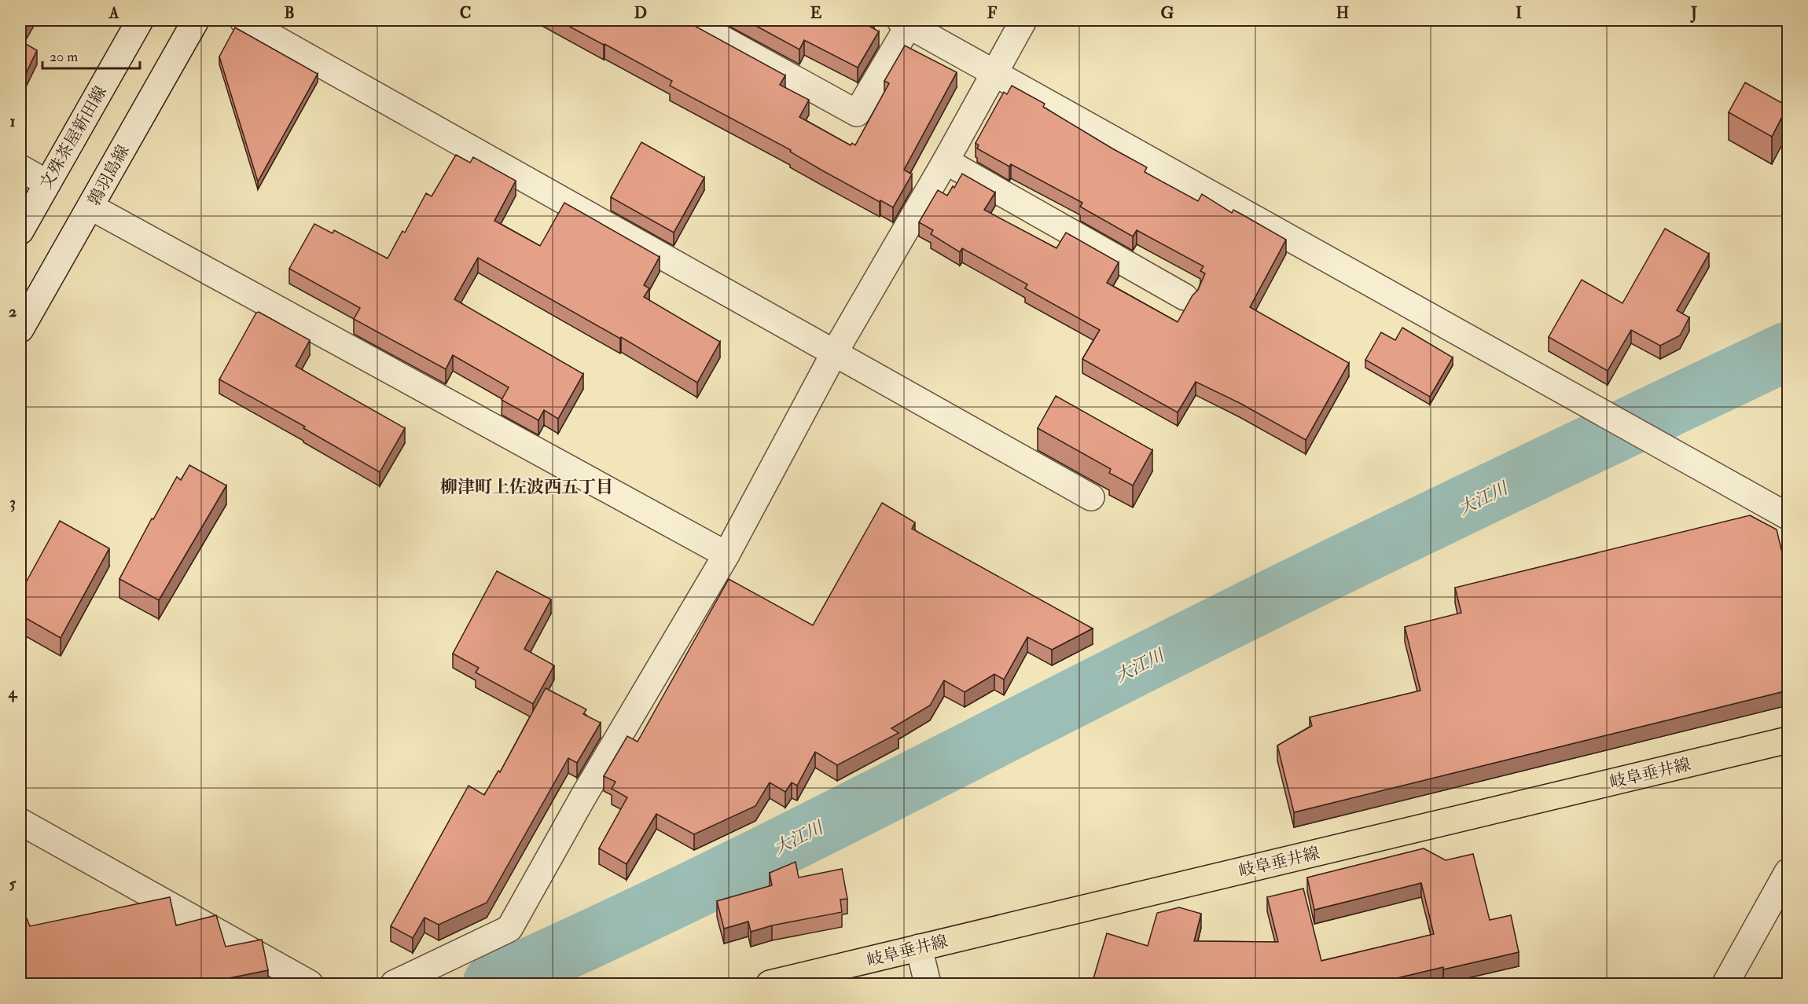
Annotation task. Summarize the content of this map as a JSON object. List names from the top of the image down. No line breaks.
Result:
{"streets":{"main road":["岐阜垂井線"],"street":["文殊茶屋新田線","鶉羽島線"]},"districts":["柳津町上佐波西五丁目"],"water":["大江川"],"scale_bar":"20 m","grid":{"columns":["A","B","C","D","E","F","G","H","I","J"],"rows":["1","2","3","4","5"]}}
